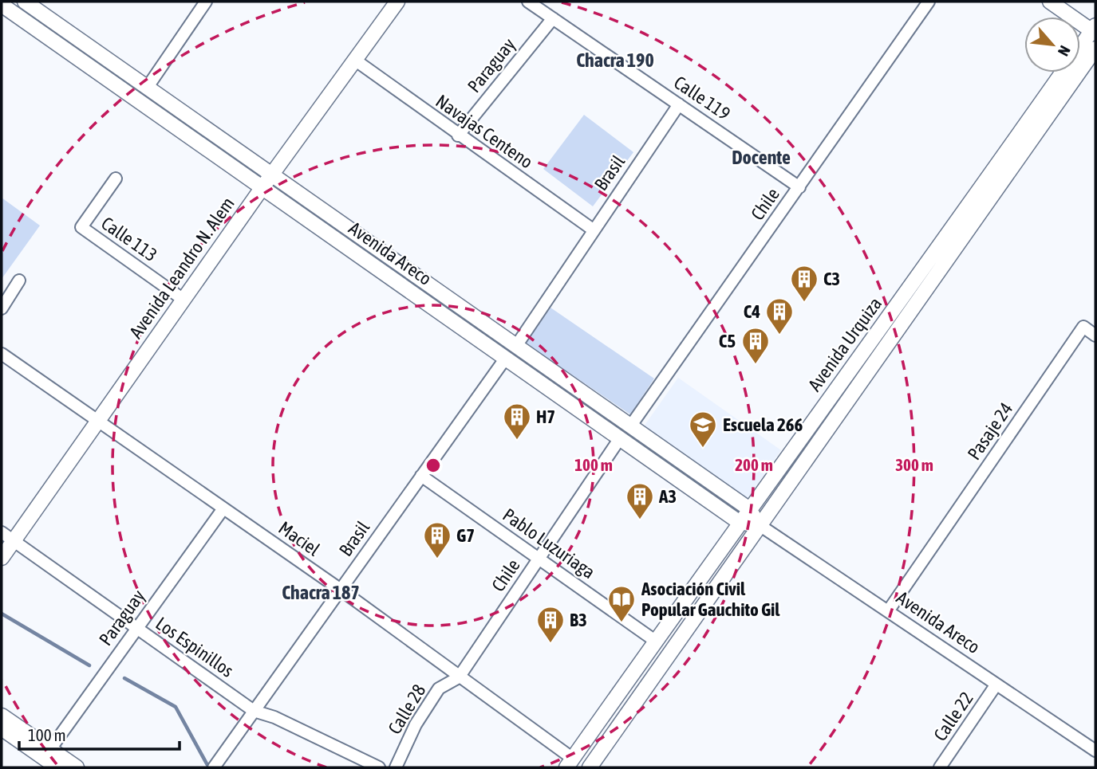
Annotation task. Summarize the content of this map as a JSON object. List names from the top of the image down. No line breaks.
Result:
{"streets":{"main road":["Avenida Areco","Avenida Leandro N. Alem","Avenida Urquiza"],"street":["Paraguay","Calle 119","Navajas Centeno","Brasil","Chile","Calle 113","Pasaje 24","Maciel","Pablo Luzuriaga","Los Espinillos","Calle 28","Calle 22"]},"crossings":[["Paraguay","Calle 119"],["Paraguay","Navajas Centeno"],["Paraguay","Maciel"],["Paraguay","Los Espinillos"],["Calle 119","Brasil"],["Calle 119","Chile"],["Navajas Centeno","Brasil"],["Navajas Centeno","Avenida Leandro N. Alem"],["Brasil","Avenida Areco"],["Brasil","Maciel"],["Brasil","Pablo Luzuriaga"],["Brasil","Los Espinillos"],["Chile","Avenida Areco"],["Chile","Maciel"],["Chile","Pablo Luzuriaga"],["Chile","Calle 28"],["Calle 113","Avenida Leandro N. Alem"],["Avenida Areco","Avenida Leandro N. Alem"],["Avenida Areco","Avenida Urquiza"],["Avenida Areco","Pasaje 24"],["Avenida Areco","Calle 22"],["Avenida Leandro N. Alem","Maciel"],["Avenida Leandro N. Alem","Los Espinillos"],["Avenida Urquiza","Maciel"],["Avenida Urquiza","Pablo Luzuriaga"],["Maciel","Calle 28"]],"districts":["Chacra 190","Docente","Chacra 187"],"places":{"building":["C3","C4","C5","H7","A3","G7","B3"],"school or university":["Escuela 266"],"library":["Asociación Civil Popular Gauchito Gil"]},"scale_bar":"100 m","north":"bottom right","rings":["100 m","200 m","300 m"]}
